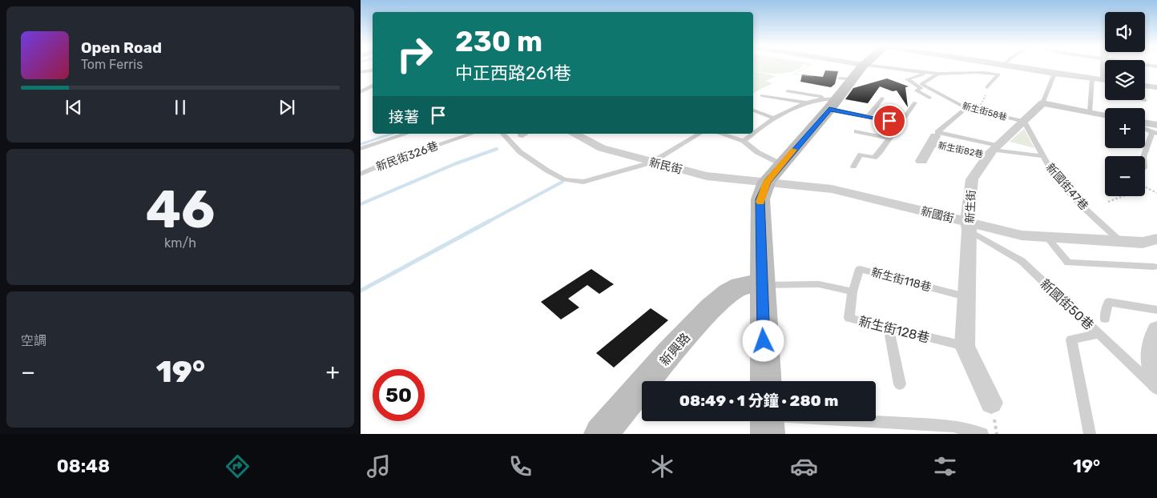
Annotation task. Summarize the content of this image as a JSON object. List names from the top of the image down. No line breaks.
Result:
{"streets":{"main road":["新興路"],"street":["新生街82巷","新民街","新生街","新國街"],"lane":["新生街58巷","新民街326巷","新國街47巷","新生街118巷","新國街50巷","新生街128巷"]},"crossings":[["新生街58巷","新國街47巷"],["新生街58巷","新生街"],["新生街82巷","新生街"],["新民街","新國街"],["新國街47巷","新生街"],["新國街47巷","新國街"],["新生街","新國街"],["新生街","新生街118巷"],["新生街","新國街50巷"],["新生街","新生街128巷"],["新國街","新國街50巷"],["新生街118巷","新生街128巷"]],"page":{"map_buttons":["+","−"],"turn":["230 m","中正西路261巷"],"song":["Open Road","Tom Ferris"],"then":"接著","tile":[["46","km/h"],"空調"],"heat":["−","19°","+"],"limit":"50","trip":"08:49 · 1 分鐘 · 280 m","tabs":["08:48","19°"]}}
